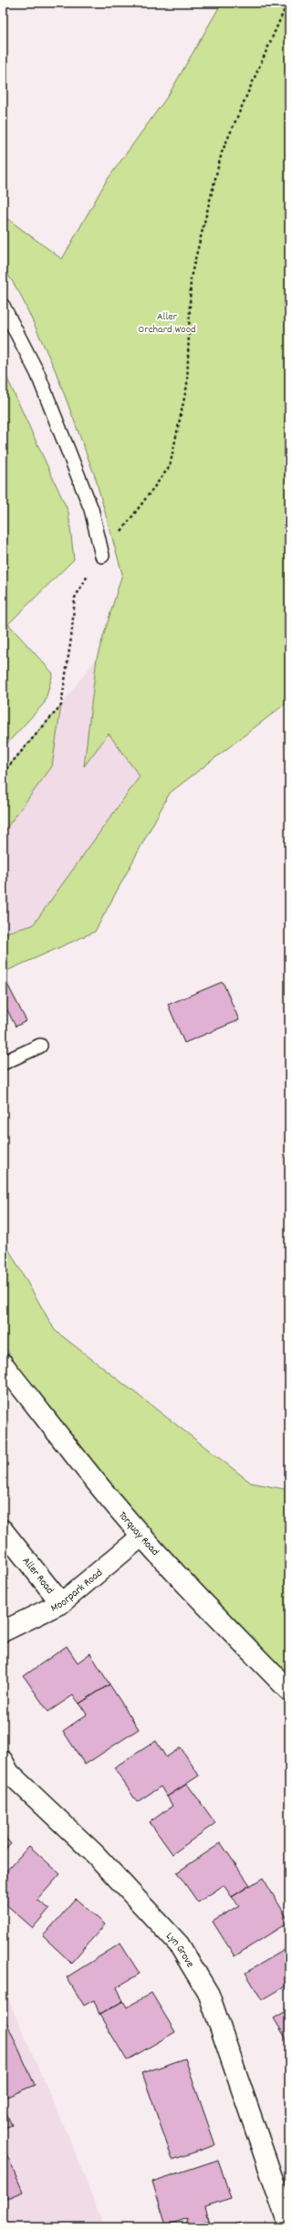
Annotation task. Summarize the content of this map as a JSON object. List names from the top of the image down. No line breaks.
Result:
{"streets":{"street":["Torquay Road","Aller Road","Moorpark Road","Lyn Grove"]},"crossings":[["Torquay Road","Moorpark Road"],["Aller Road","Moorpark Road"]],"parks":["Aller Orchard Wood"]}
